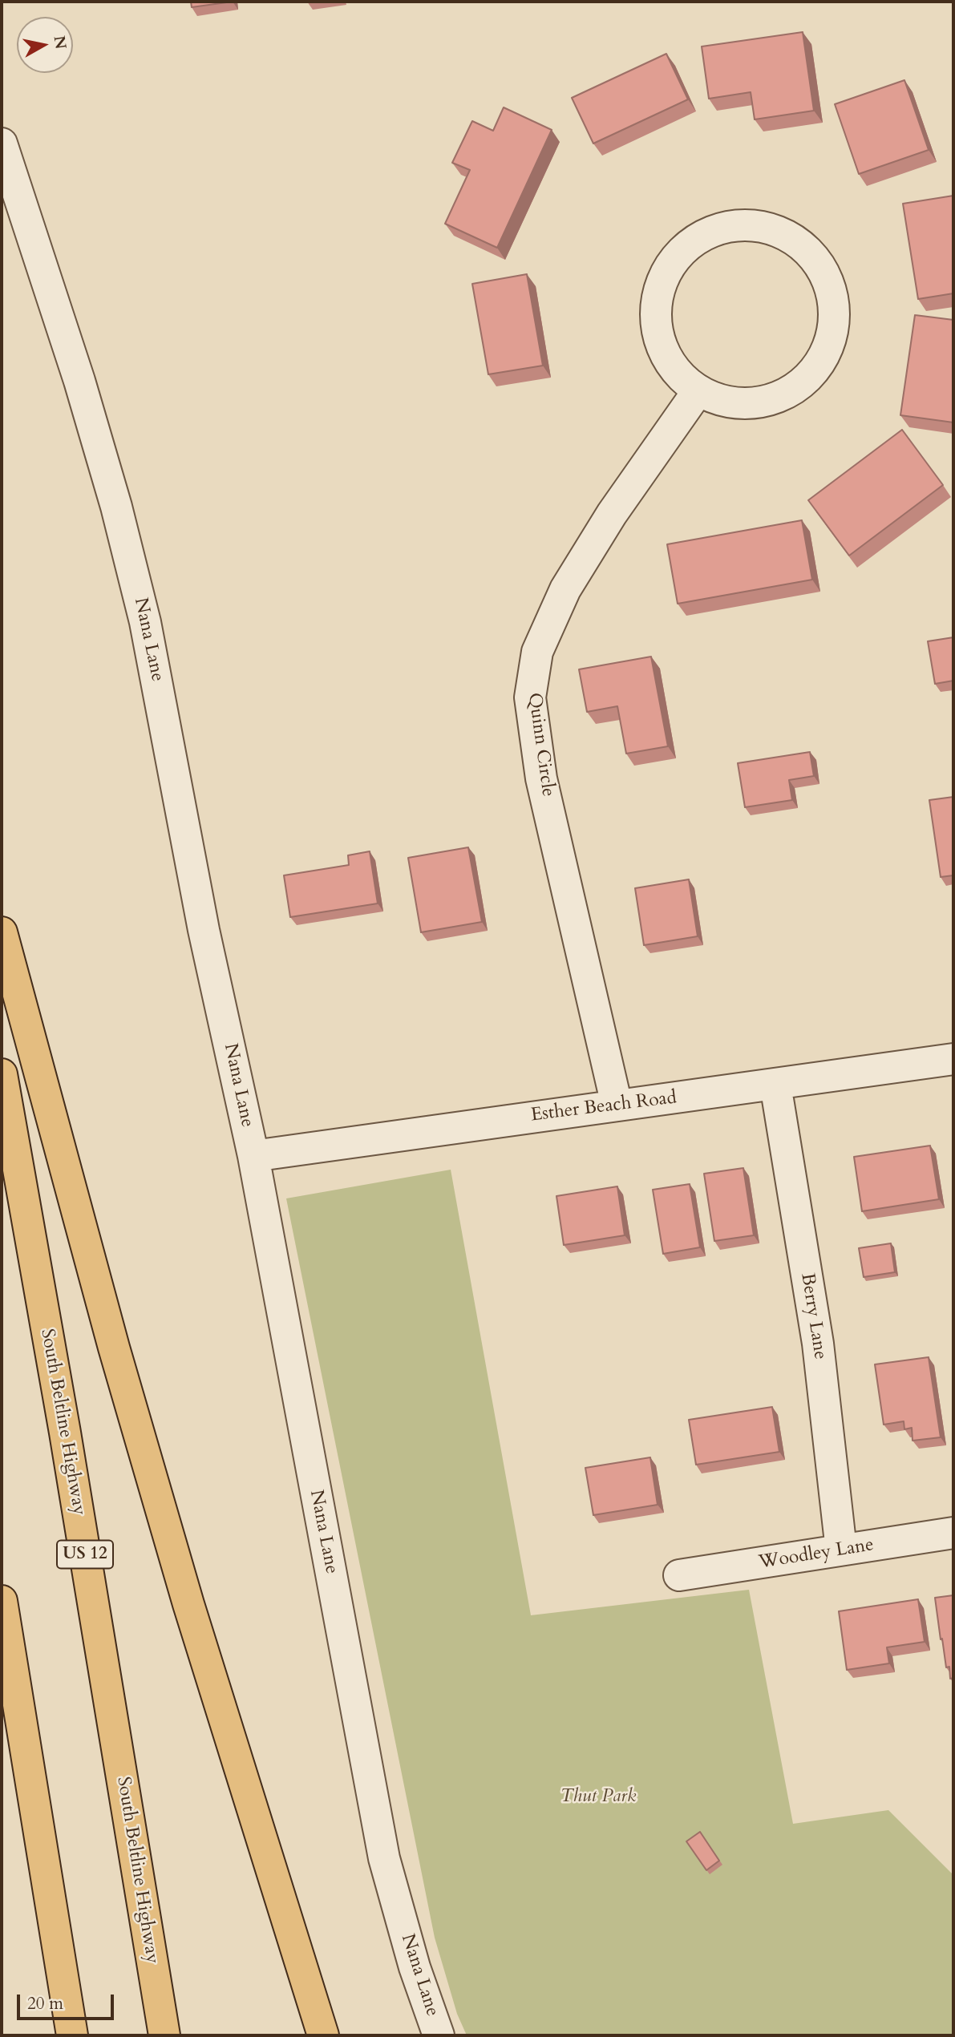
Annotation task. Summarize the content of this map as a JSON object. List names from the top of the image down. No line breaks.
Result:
{"streets":{"highway":["South Beltline Highway","US 12"],"street":["Nana Lane","Quinn Circle","Esther Beach Road","Berry Lane","Woodley Lane"]},"crossings":[["Nana Lane","Esther Beach Road"],["Quinn Circle","Esther Beach Road"],["Esther Beach Road","Berry Lane"],["Berry Lane","Woodley Lane"]],"parks":["Thut Park"],"scale_bar":"20 m","north":"right"}
